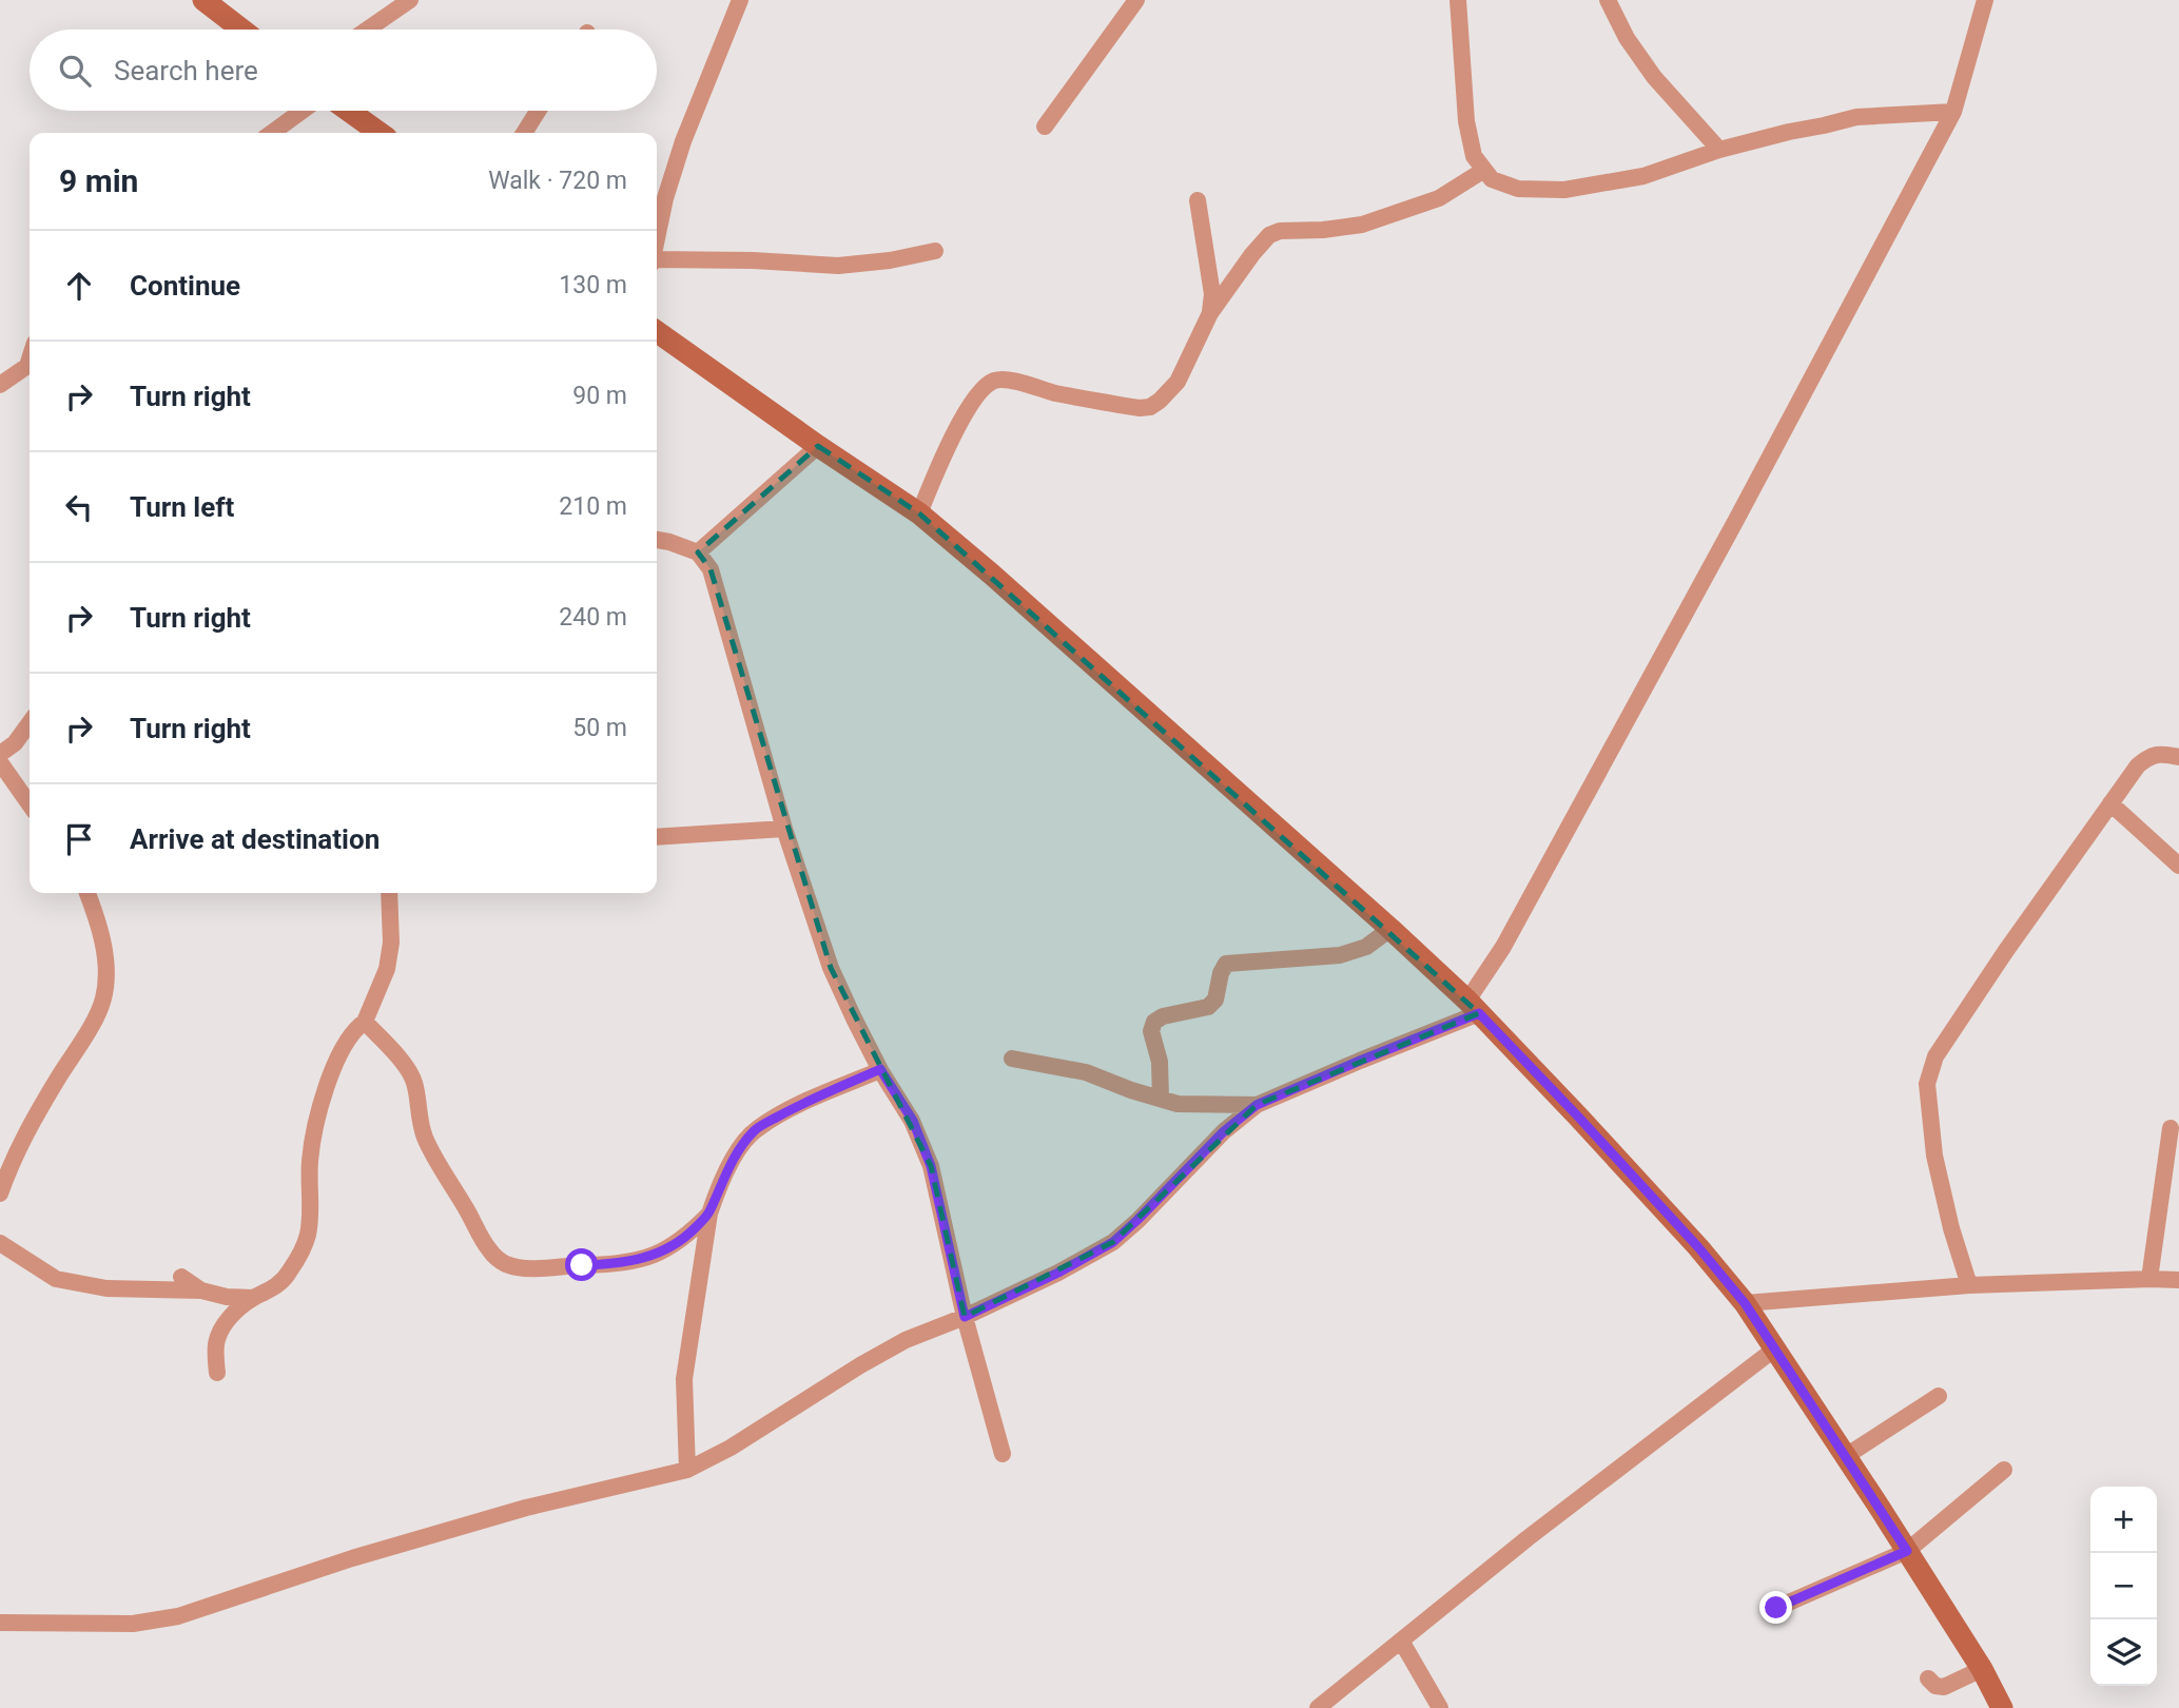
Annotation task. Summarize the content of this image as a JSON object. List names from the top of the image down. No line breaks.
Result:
{"page":{"search":"Search here","heading":["9 min","Walk · 720 m"],"list":[["Continue","130 m"],["Turn right","90 m"],["Turn left","210 m"],["Turn right","240 m"],["Turn right","50 m"],"Arrive at destination"],"map_buttons":["+","−"]}}
